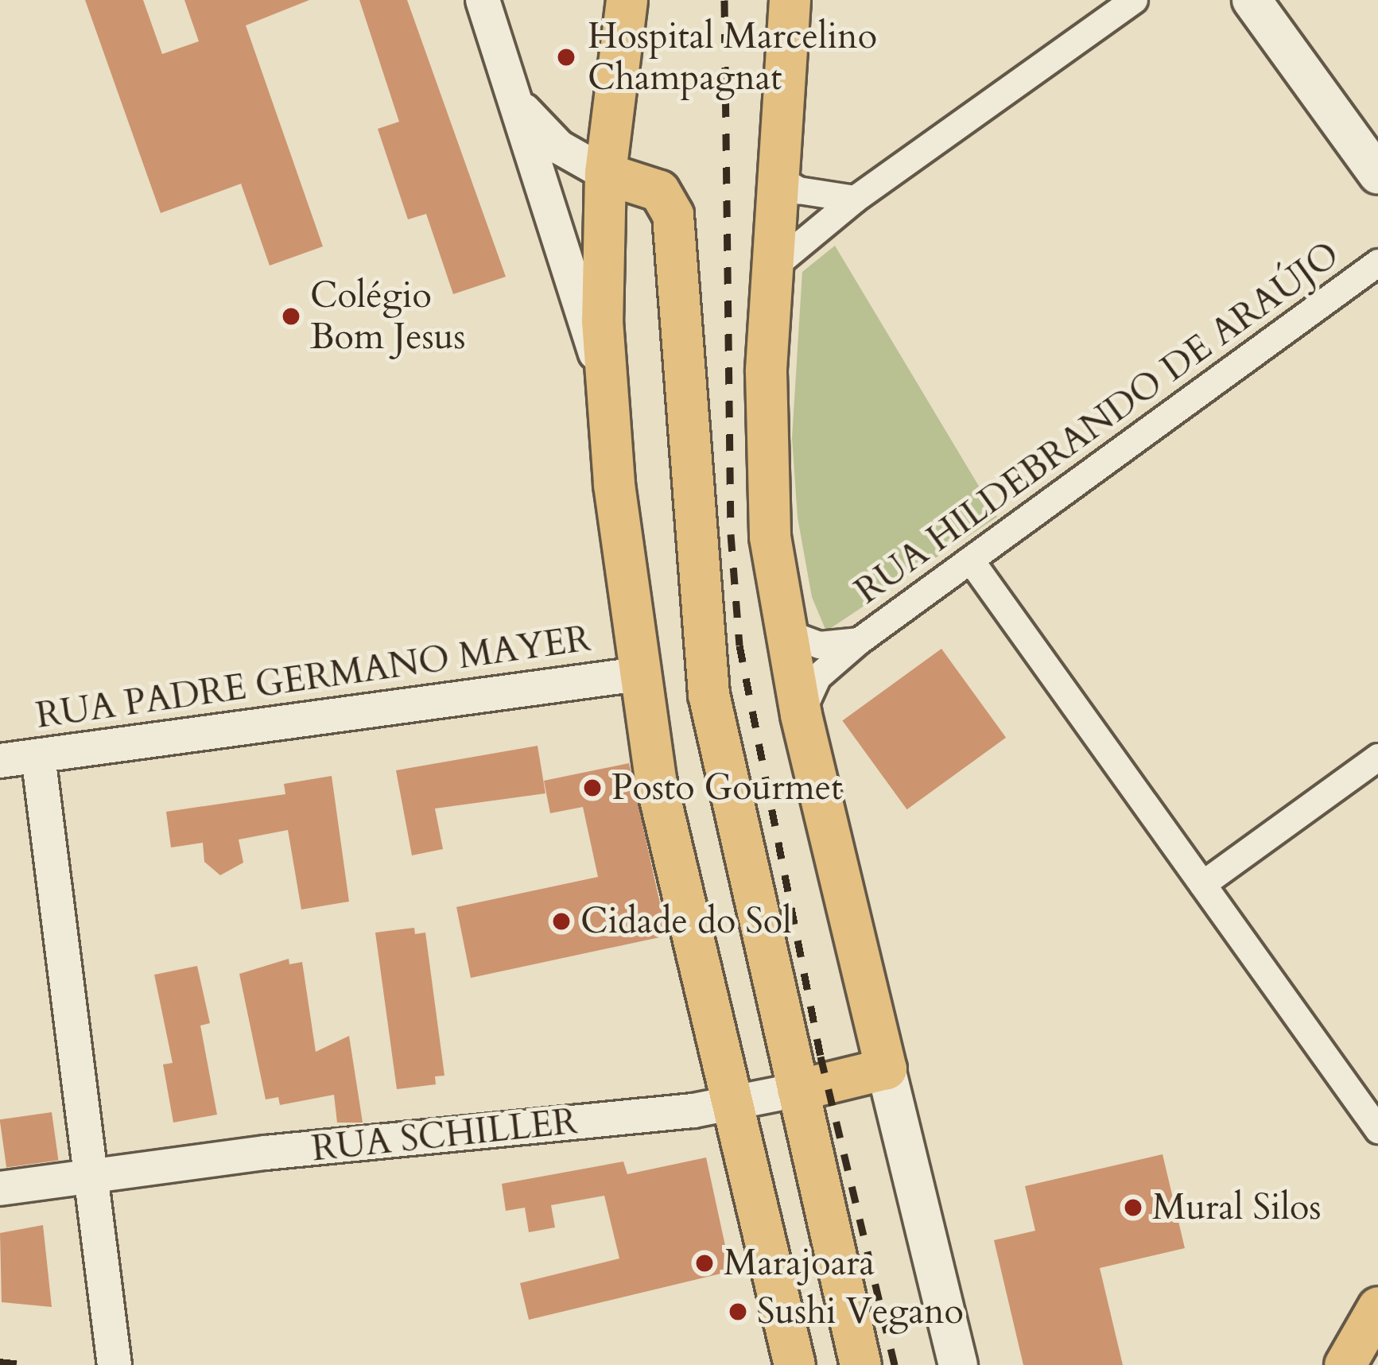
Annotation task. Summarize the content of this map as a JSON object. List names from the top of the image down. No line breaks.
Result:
{"streets":{"main road":["RUA SCHILLER"],"street":["RUA HILDEBRANDO DE ARAÚJO","RUA PADRE GERMANO MAYER"]},"places":["Hospital Marcelino Champagnat","Colégio Bom Jesus","Posto Gourmet","Cidade do Sol","Mural Silos","Marajoara","Sushi Vegano"]}
